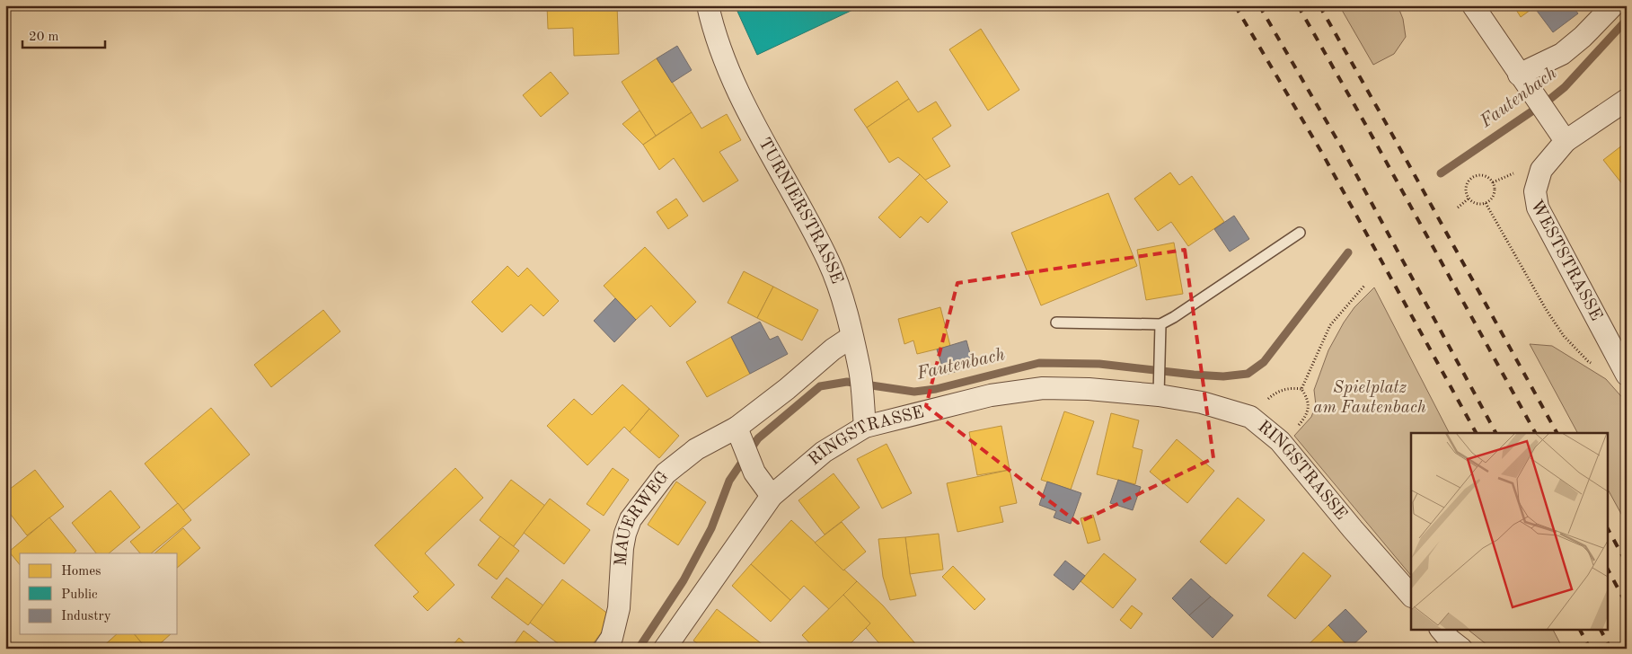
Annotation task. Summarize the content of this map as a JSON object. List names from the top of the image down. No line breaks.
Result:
{"streets":{"street":["TURNIERSTRASSE","WESTSTRASSE","RINGSTRASSE","MAUERWEG"]},"crossings":[["TURNIERSTRASSE","RINGSTRASSE"],["TURNIERSTRASSE","MAUERWEG"]],"water":["Fautenbach"],"parks":["Spielplatz am Fautenbach"],"legend":["Homes","Public","Industry"],"scale_bar":"20 m"}
